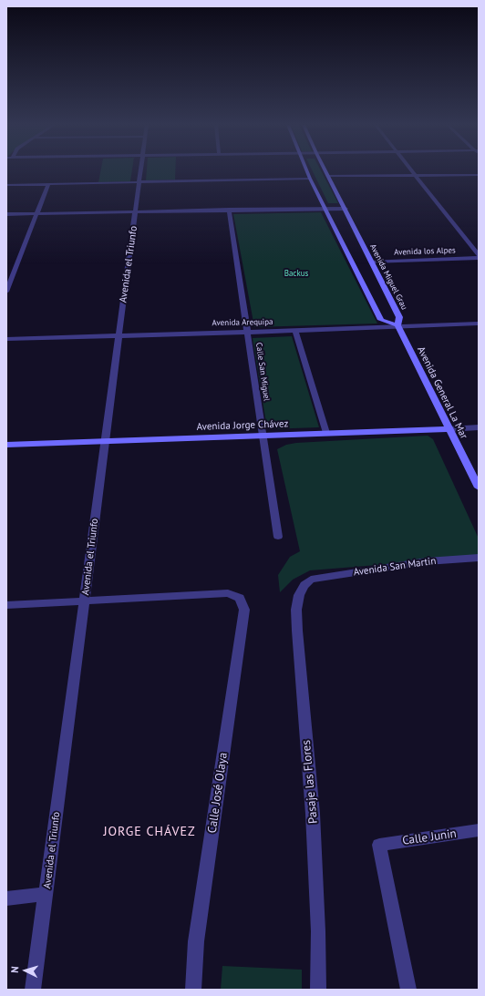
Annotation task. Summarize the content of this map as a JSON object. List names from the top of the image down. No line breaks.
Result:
{"streets":{"street":["Avenida los Alpes","Avenida el Triunfo","Avenida Miguel Grau","Avenida Arequipa","Calle San Miguel","Avenida General La Mar","Avenida Jorge Chávez","Avenida San Martin","Pasaje las Flores","Calle José Olaya","Calle Junin"]},"crossings":[["Avenida los Alpes","Avenida Miguel Grau"],["Avenida el Triunfo","Avenida Arequipa"],["Avenida el Triunfo","Avenida Jorge Chávez"],["Avenida el Triunfo","Calle José Olaya"],["Avenida Miguel Grau","Avenida Arequipa"],["Avenida Miguel Grau","Avenida General La Mar"],["Avenida Arequipa","Calle San Miguel"],["Avenida Arequipa","Avenida General La Mar"],["Calle San Miguel","Avenida Jorge Chávez"],["Avenida General La Mar","Avenida Jorge Chávez"],["Avenida San Martin","Pasaje las Flores"]],"districts":["JORGE CHÁVEZ"],"parks":["Backus"],"north":"left"}
